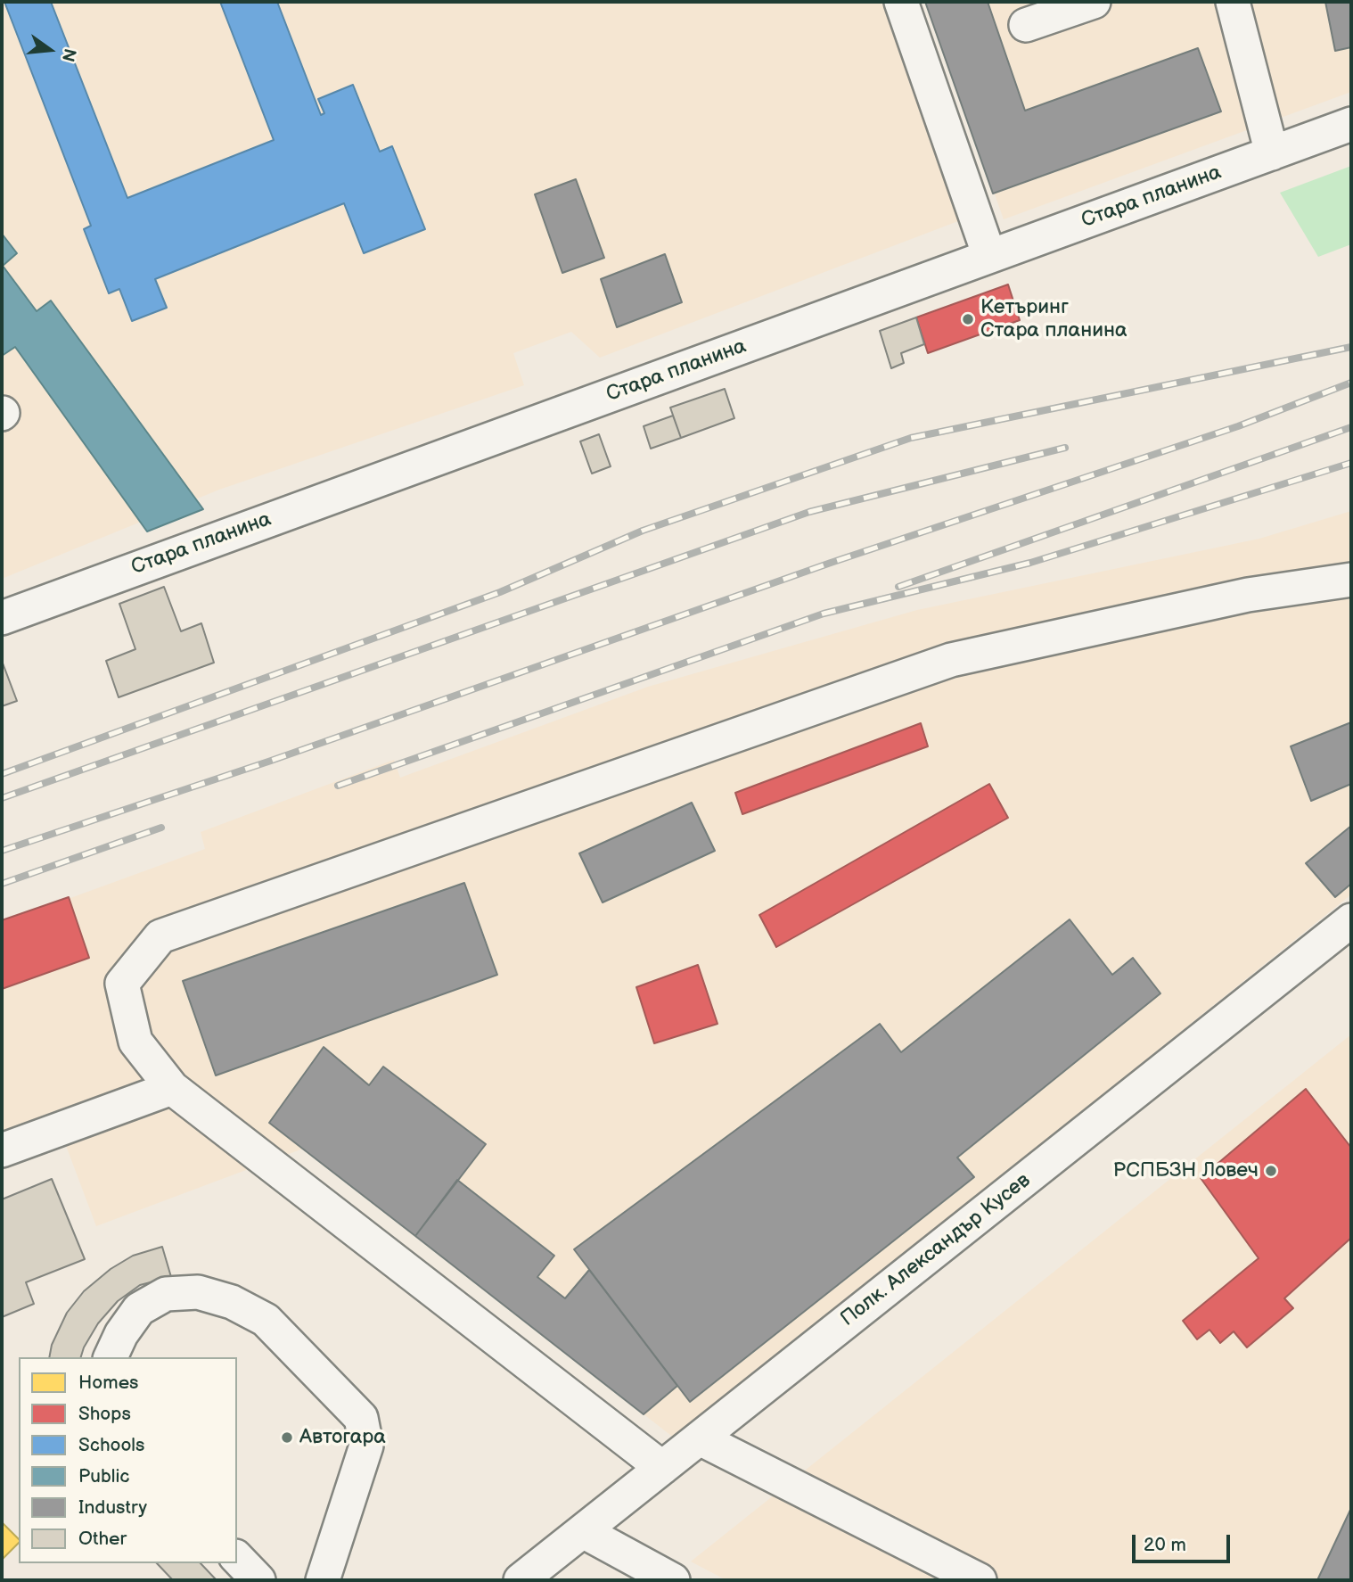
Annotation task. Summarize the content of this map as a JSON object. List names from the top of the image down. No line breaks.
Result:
{"streets":{"street":["Стара планина","Полк. Александър Кусев"]},"places":["Кетъринг Стара планина","РСПБЗН Ловеч","Автогара"],"legend":["Homes","Shops","Schools","Public","Industry","Other"],"scale_bar":"20 m","north":"right"}
